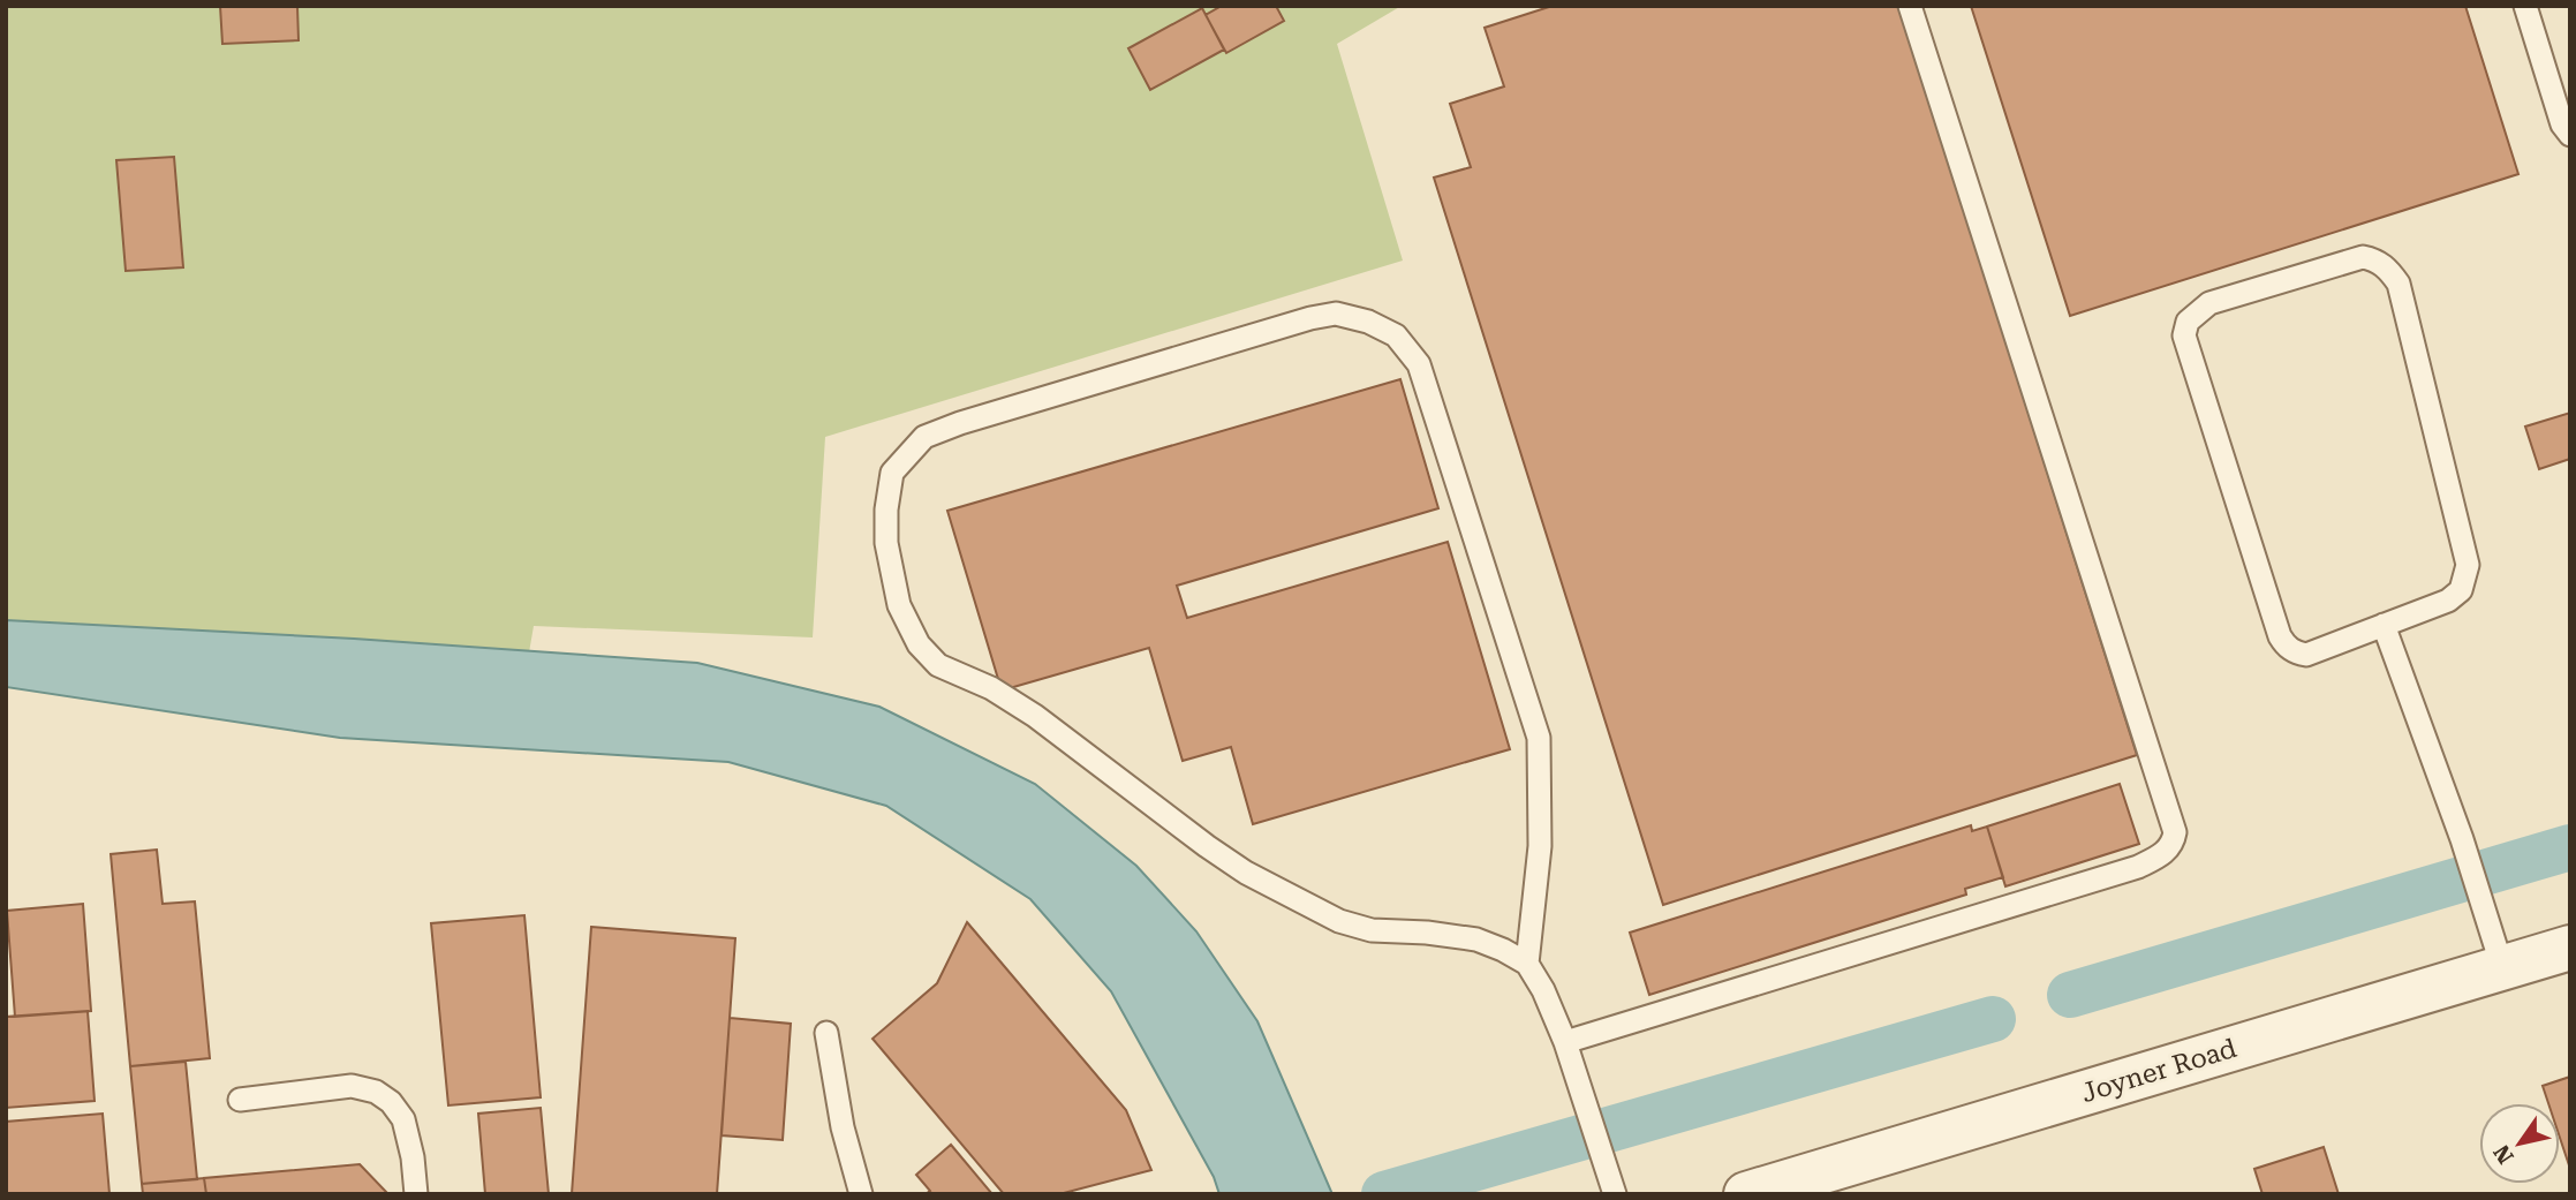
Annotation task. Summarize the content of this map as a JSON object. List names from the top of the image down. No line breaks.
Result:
{"streets":{"street":["Joyner Road"]},"north":"bottom left"}
